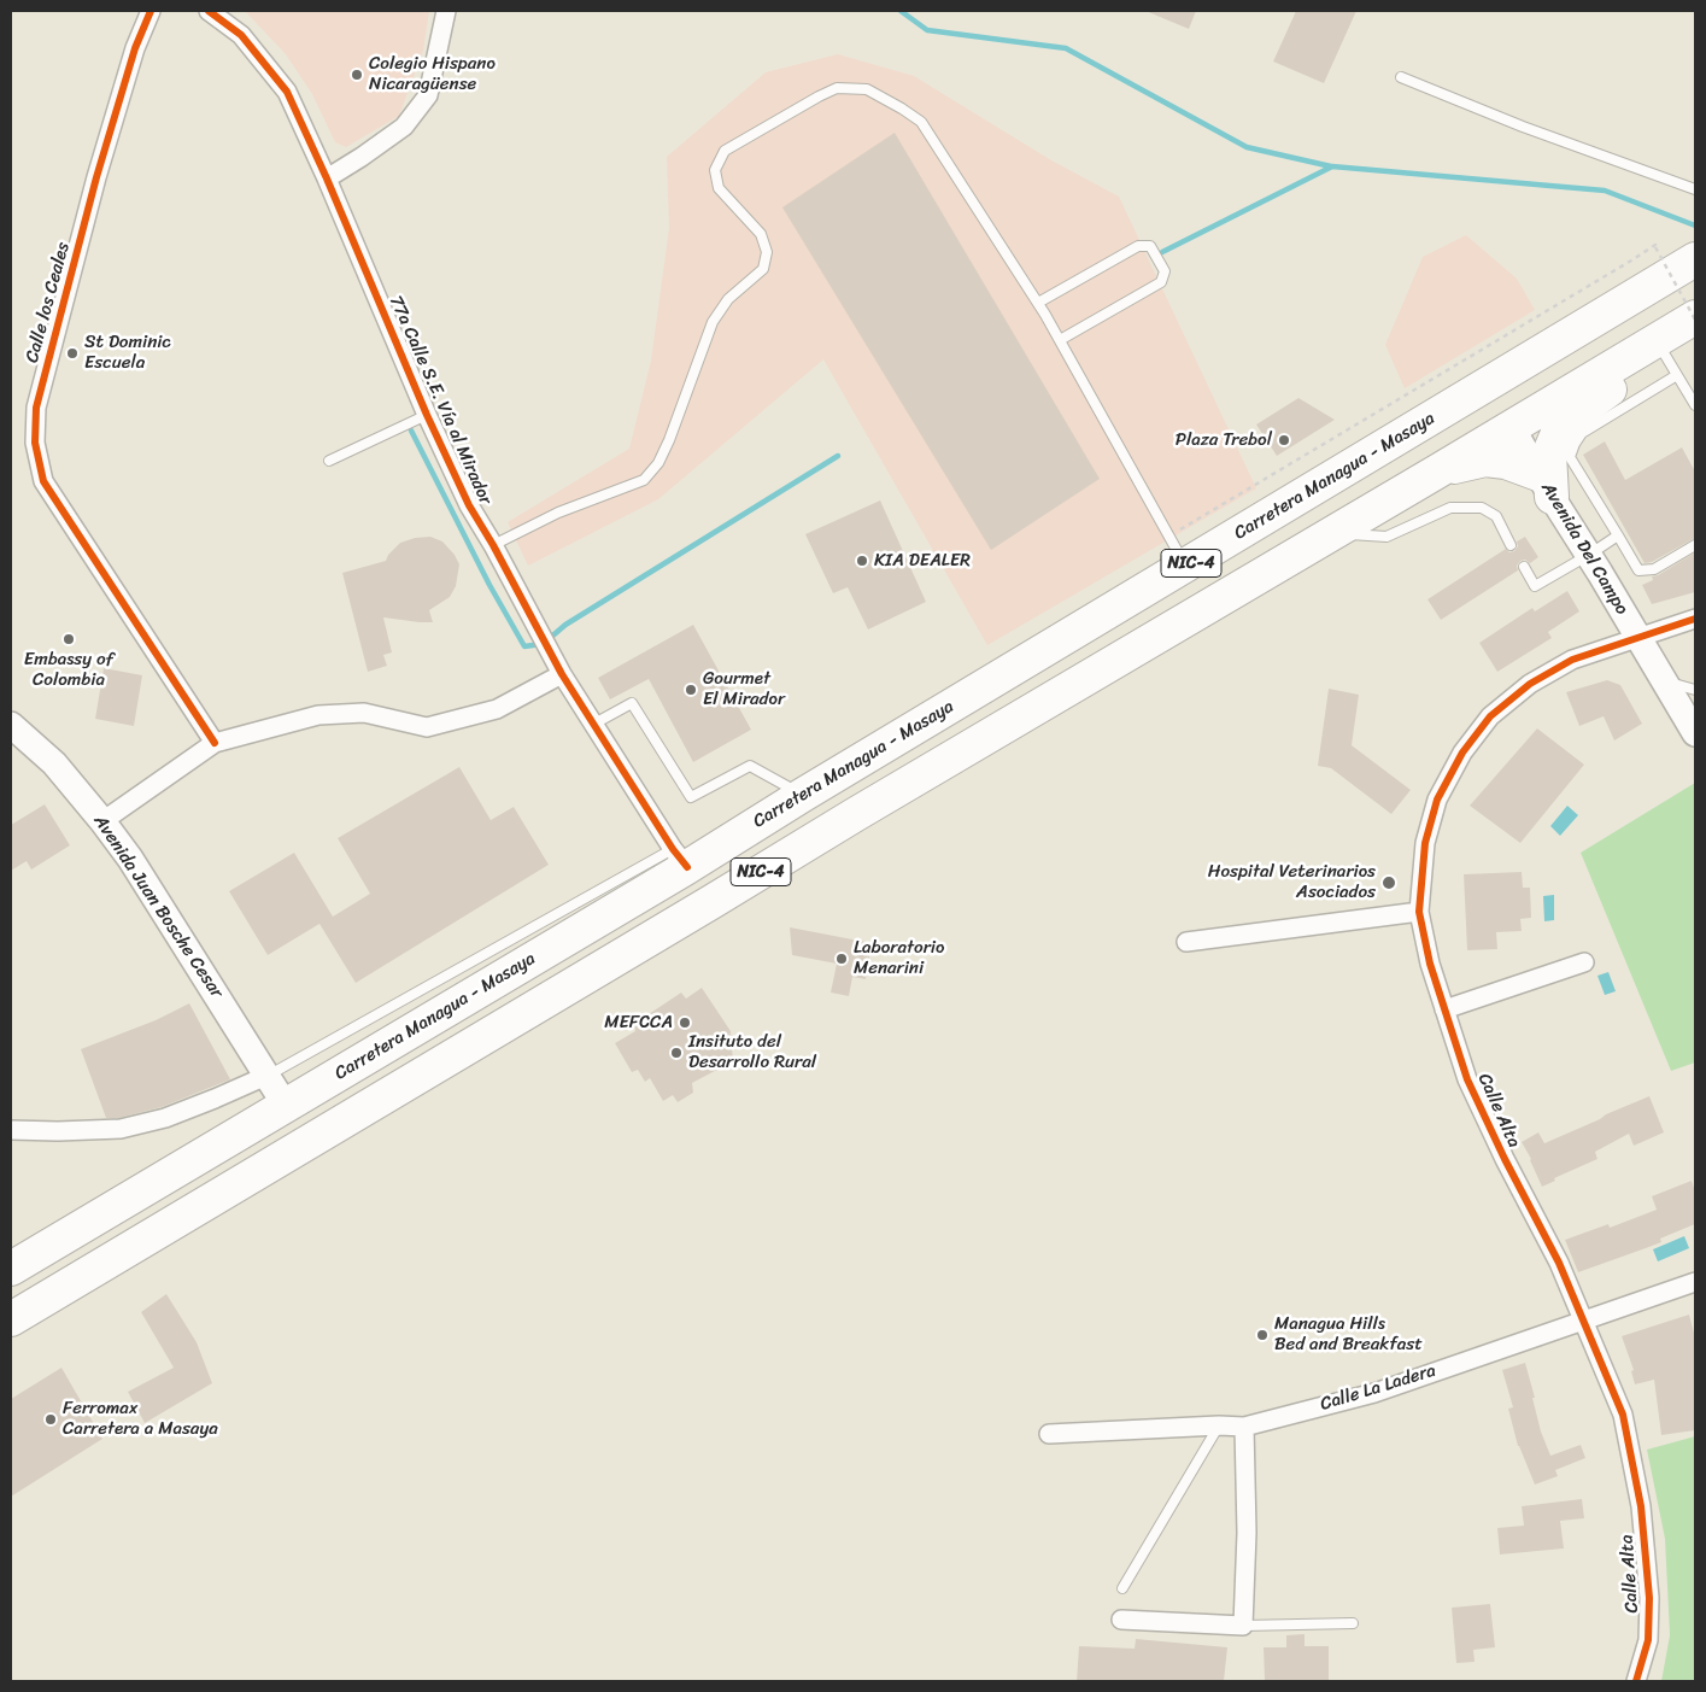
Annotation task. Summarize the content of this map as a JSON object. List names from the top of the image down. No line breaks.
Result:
{"streets":{"highway":["Carretera Managua - Masaya","NIC-4"],"street":["Calle los Ceales","77a Calle S.E. Vía al Mirador","Avenida Del Campo","Avenida Juan Bosche Cesar","Calle Alta","Calle La Ladera"]},"crossings":[["77a Calle S.E. Vía al Mirador","Carretera Managua - Masaya"],["Carretera Managua - Masaya","Avenida Juan Bosche Cesar"],["Avenida Del Campo","NIC-4"],["Avenida Del Campo","Calle Alta"],["Calle Alta","Calle La Ladera"]],"places":["Colegio Hispano Nicaragüense","St Dominic Escuela","Plaza Trebol","KIA DEALER","Embassy of Colombia","Gourmet El Mirador","Hospital Veterinarios Asociados","Laboratorio Menarini","MEFCCA","Insituto del Desarrollo Rural","Managua Hills Bed and Breakfast","Ferromax Carretera a Masaya"]}
